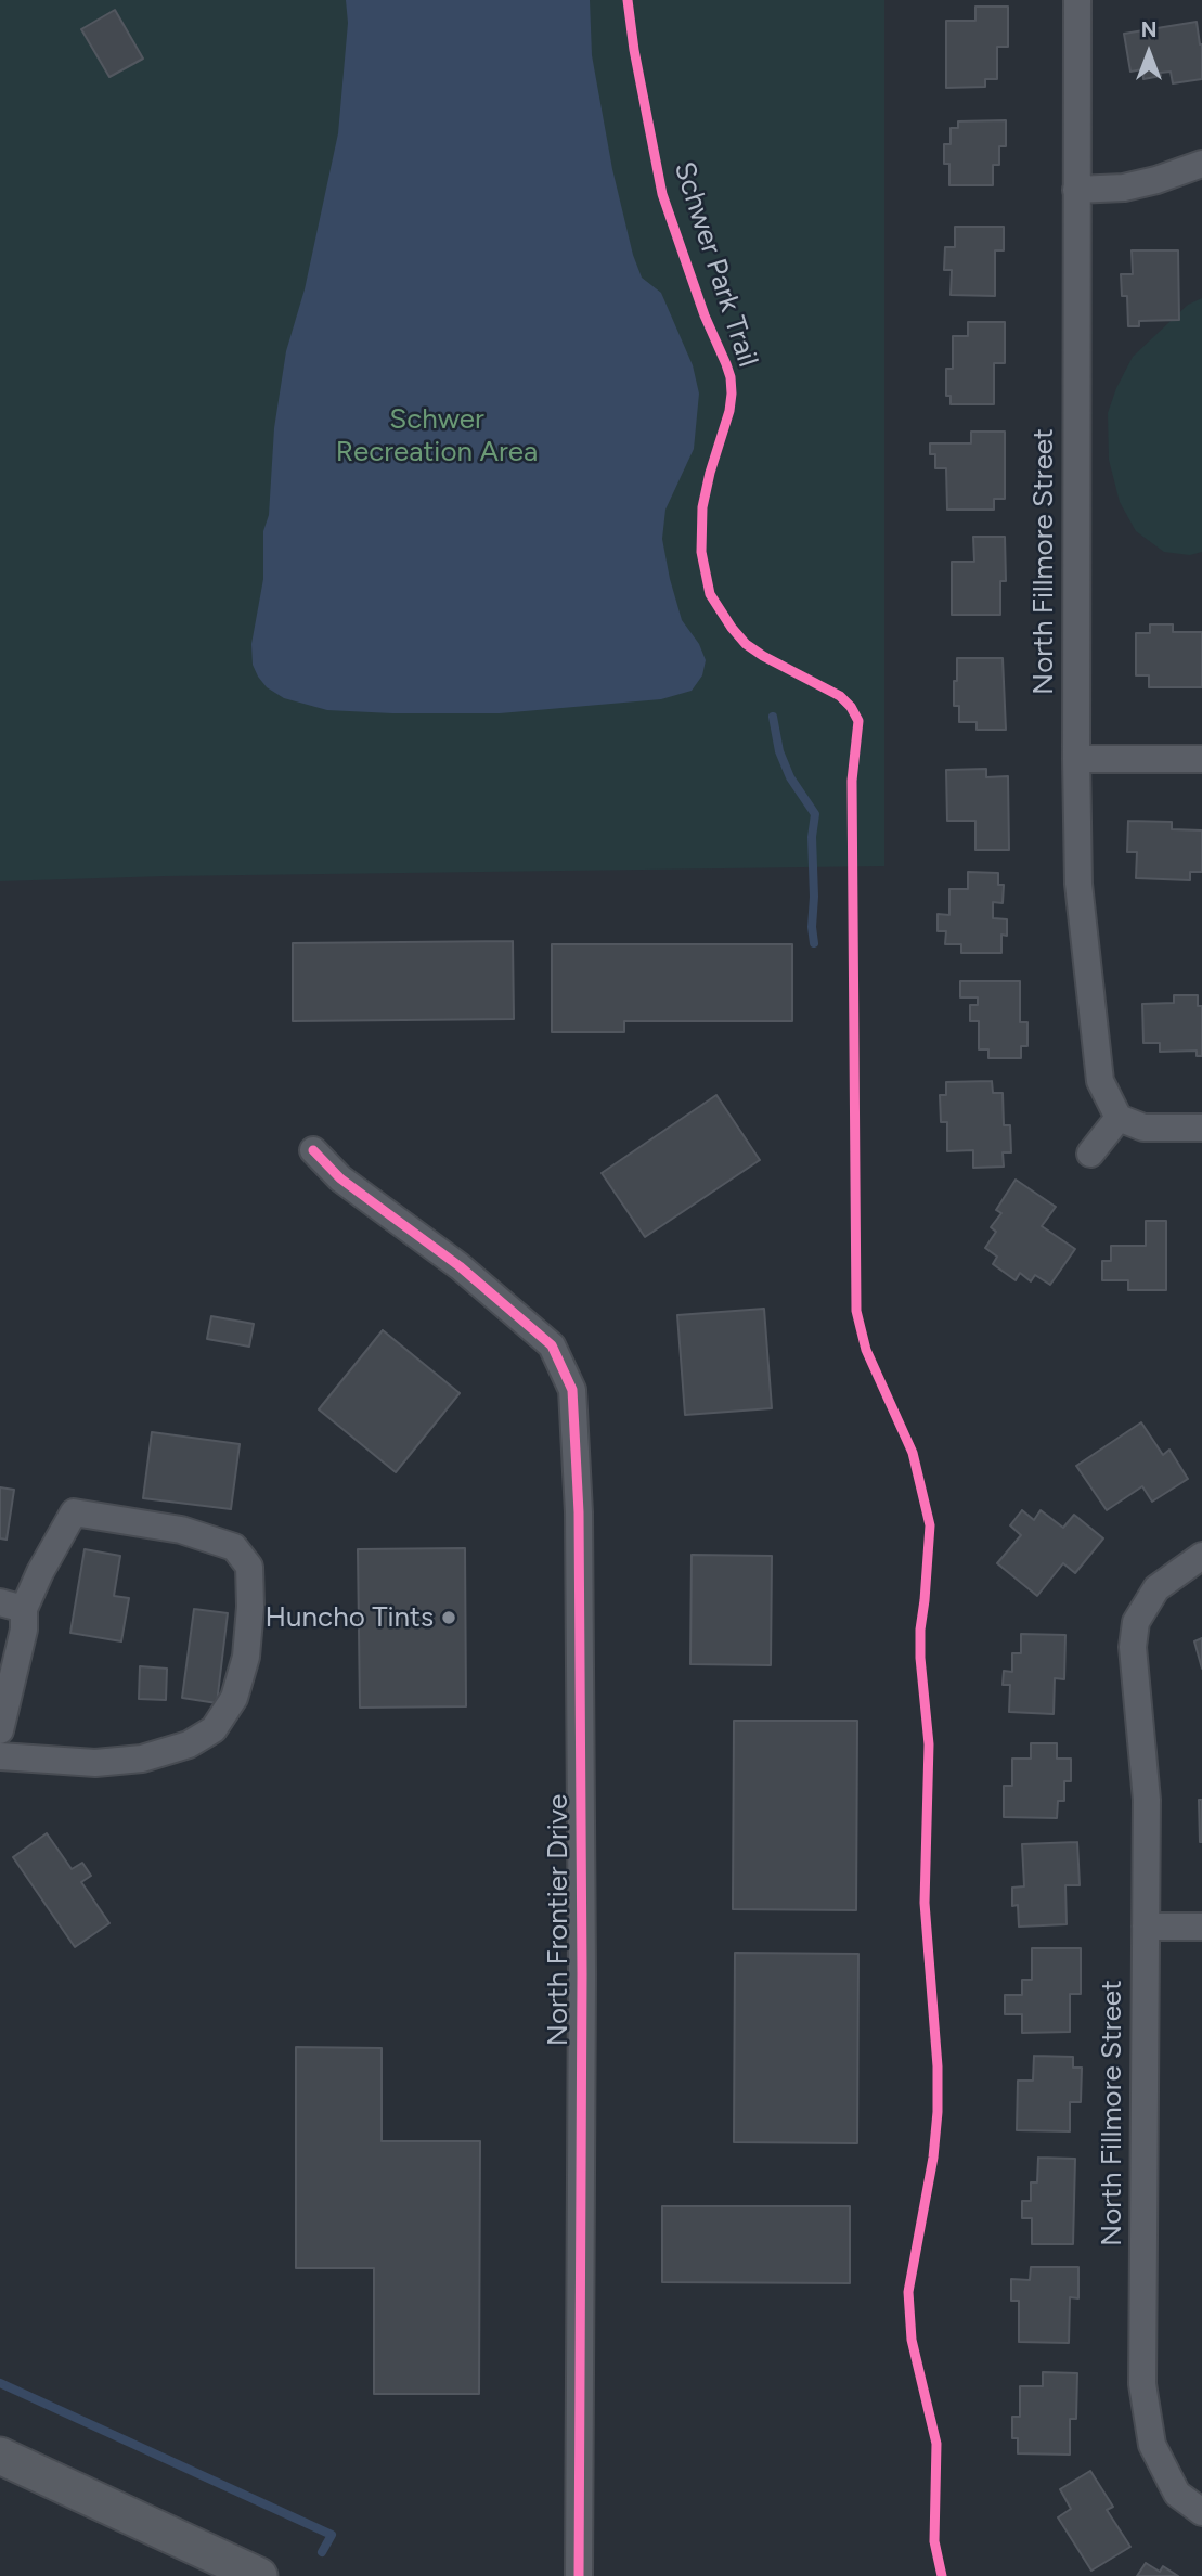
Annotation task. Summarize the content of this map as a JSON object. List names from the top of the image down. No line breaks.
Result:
{"streets":{"street":["North Fillmore Street","North Frontier Drive"],"cycle path":["Schwer Park Trail"]},"parks":["Schwer Recreation Area"],"places":["Huncho Tints"],"north":"top"}
